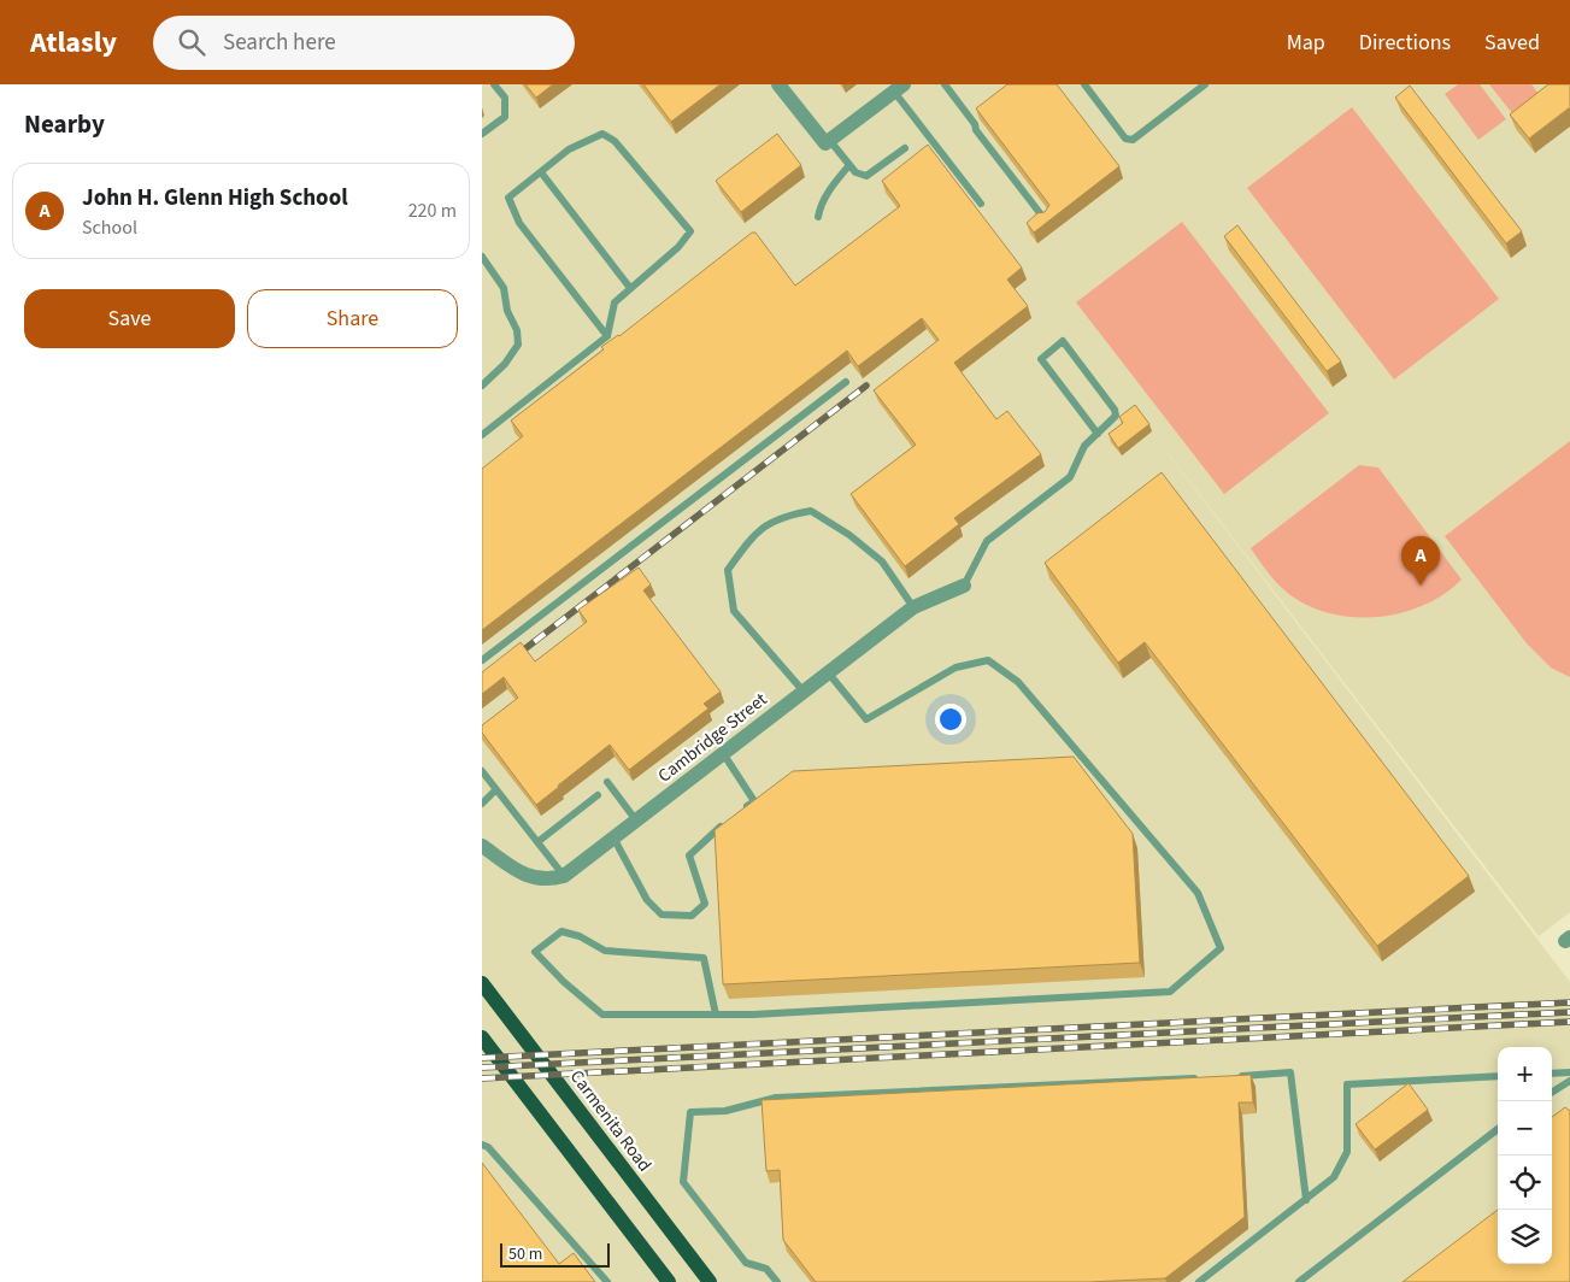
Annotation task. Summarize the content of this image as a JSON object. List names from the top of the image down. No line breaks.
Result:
{"streets":{"main road":["Carmenita Road"],"street":["Cambridge Street"]},"scale_bar":"50 m","page":{"header":"Atlasly","search":"Search here","nav":["Map","Directions","Saved"],"heading":"Nearby","list":[{"mark":"A","name":"John H. Glenn High School","note":"School","value":"220 m"}],"buttons":["Save","Share"],"pins":"A","map_buttons":["+","−"],"scale":"50 m"}}
